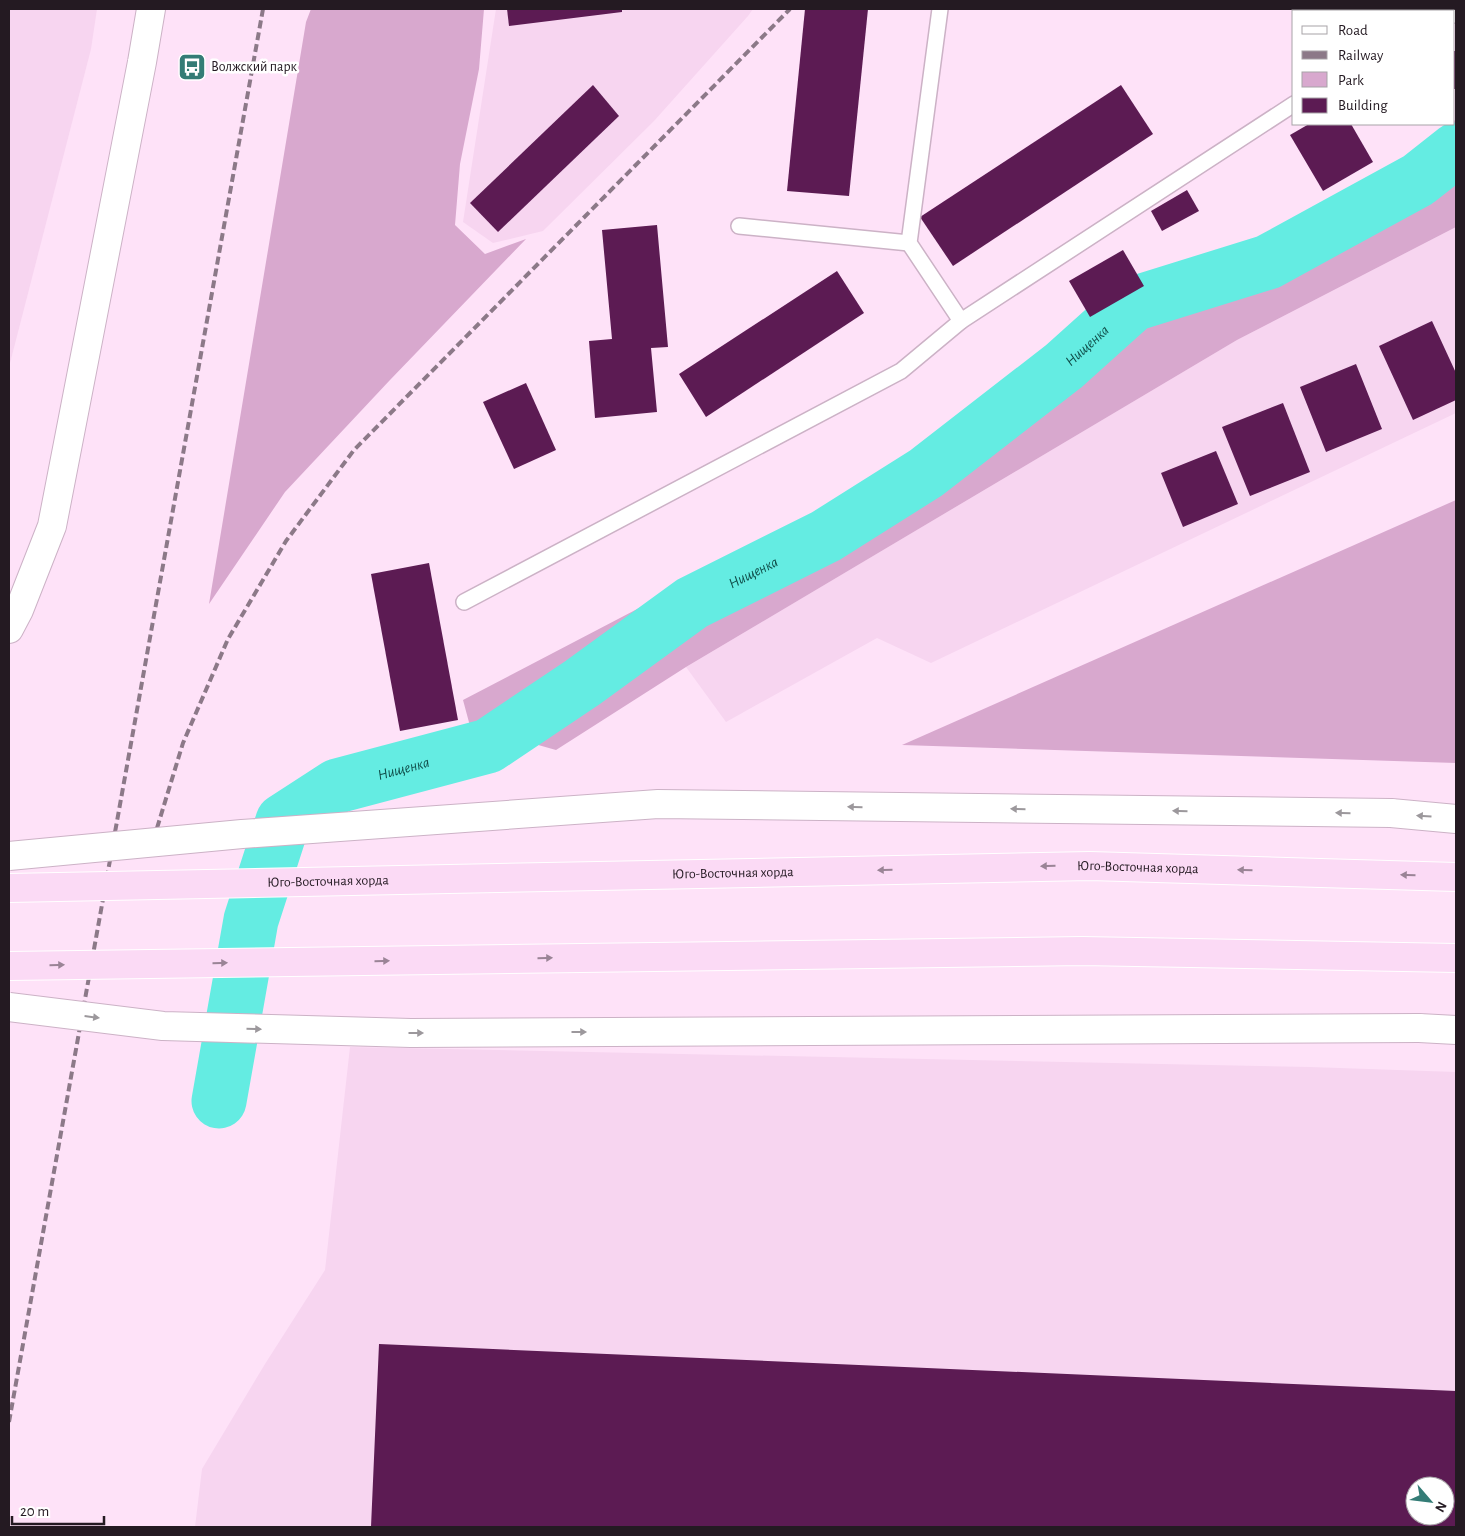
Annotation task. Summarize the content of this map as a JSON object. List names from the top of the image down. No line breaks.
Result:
{"streets":{"main road":["Юго-Восточная хорда"]},"water":["Нищенка"],"places":{"bus stop":["Волжский парк"]},"legend":["Road","Railway","Park","Building"],"scale_bar":"20 m","north":"bottom right"}
